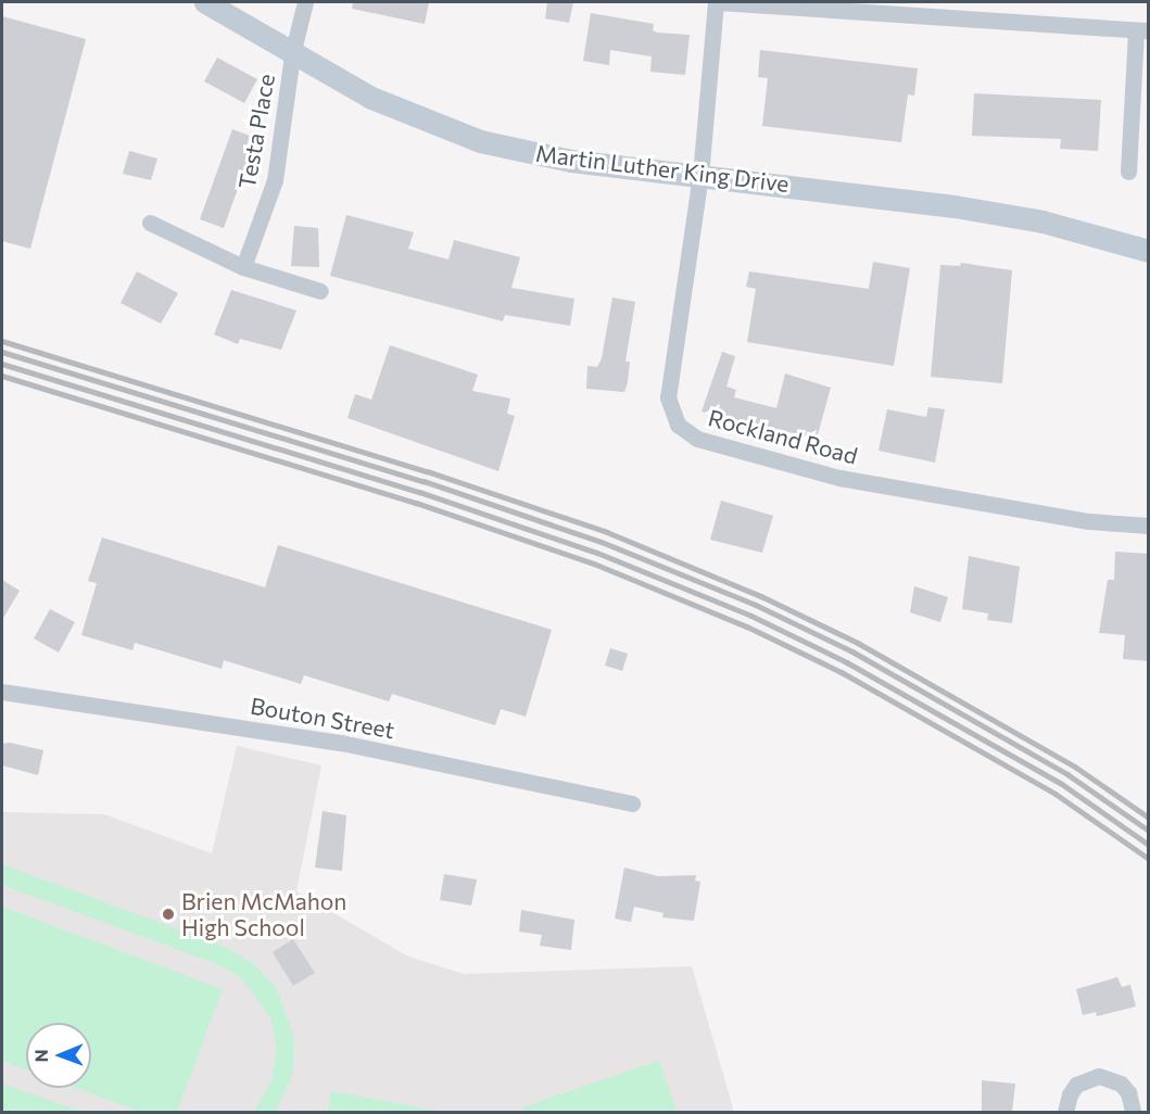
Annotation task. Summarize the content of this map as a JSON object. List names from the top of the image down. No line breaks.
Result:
{"streets":{"main road":["Martin Luther King Drive"],"street":["Testa Place","Rockland Road","Bouton Street"]},"crossings":[["Testa Place","Martin Luther King Drive"],["Martin Luther King Drive","Rockland Road"]],"places":["Brien McMahon High School"],"north":"left"}
